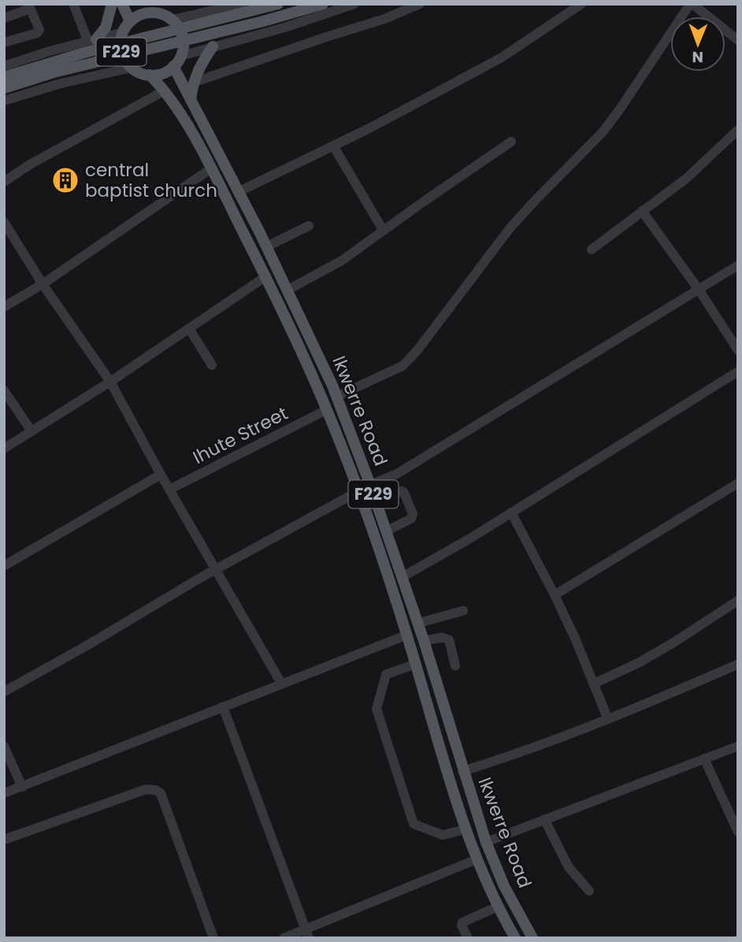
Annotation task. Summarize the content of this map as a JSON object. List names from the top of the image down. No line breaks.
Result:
{"streets":{"main road":["F229","Ikwerre Road"],"street":["Ihute Street"]},"crossings":[["F229","Ikwerre Road"],["Ikwerre Road","Ihute Street"]],"places":{"building":["central baptist church"]},"north":"bottom"}
